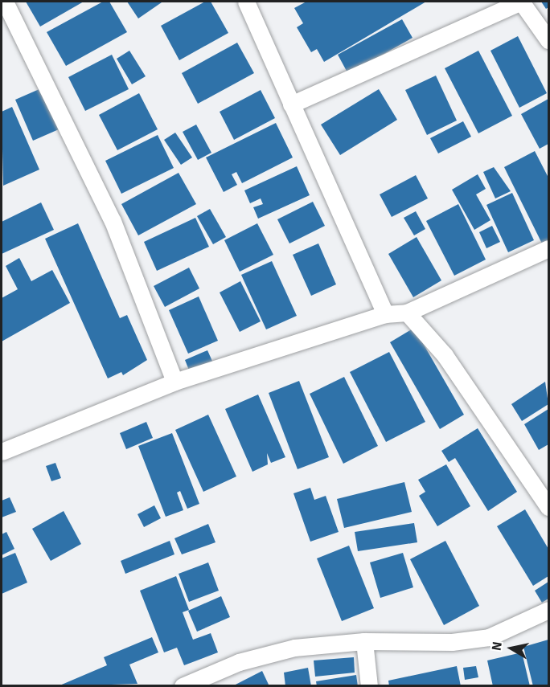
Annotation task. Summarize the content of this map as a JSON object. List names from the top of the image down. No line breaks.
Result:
{"north":"left"}
